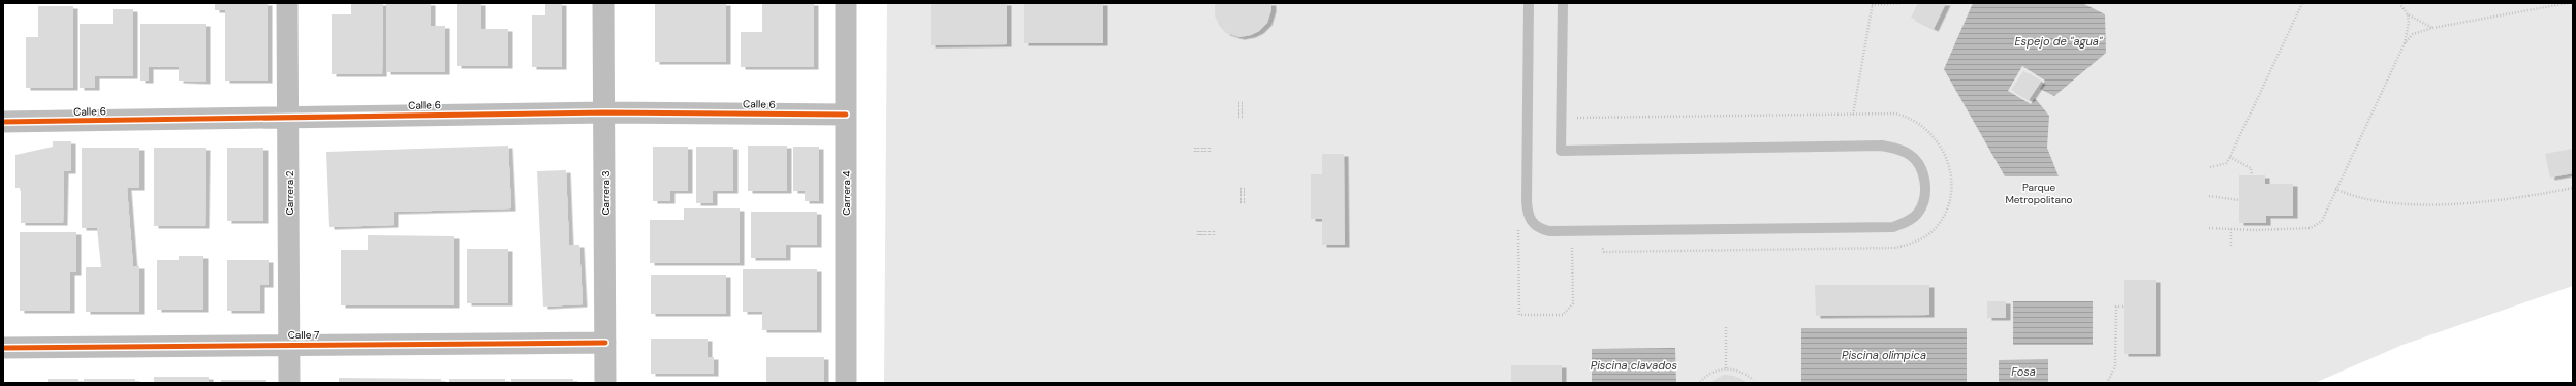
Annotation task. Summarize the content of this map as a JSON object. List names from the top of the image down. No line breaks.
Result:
{"streets":{"street":["Calle 6","Carrera 2","Carrera 3","Carrera 4","Calle 7"]},"crossings":[["Calle 6","Carrera 2"],["Calle 6","Carrera 3"],["Calle 6","Carrera 4"],["Carrera 2","Calle 7"],["Carrera 3","Calle 7"]],"water":["Espejo de \"agua\"","Piscina olímpica","Piscina clavados","Fosa"],"parks":["Parque Metropolitano"]}
